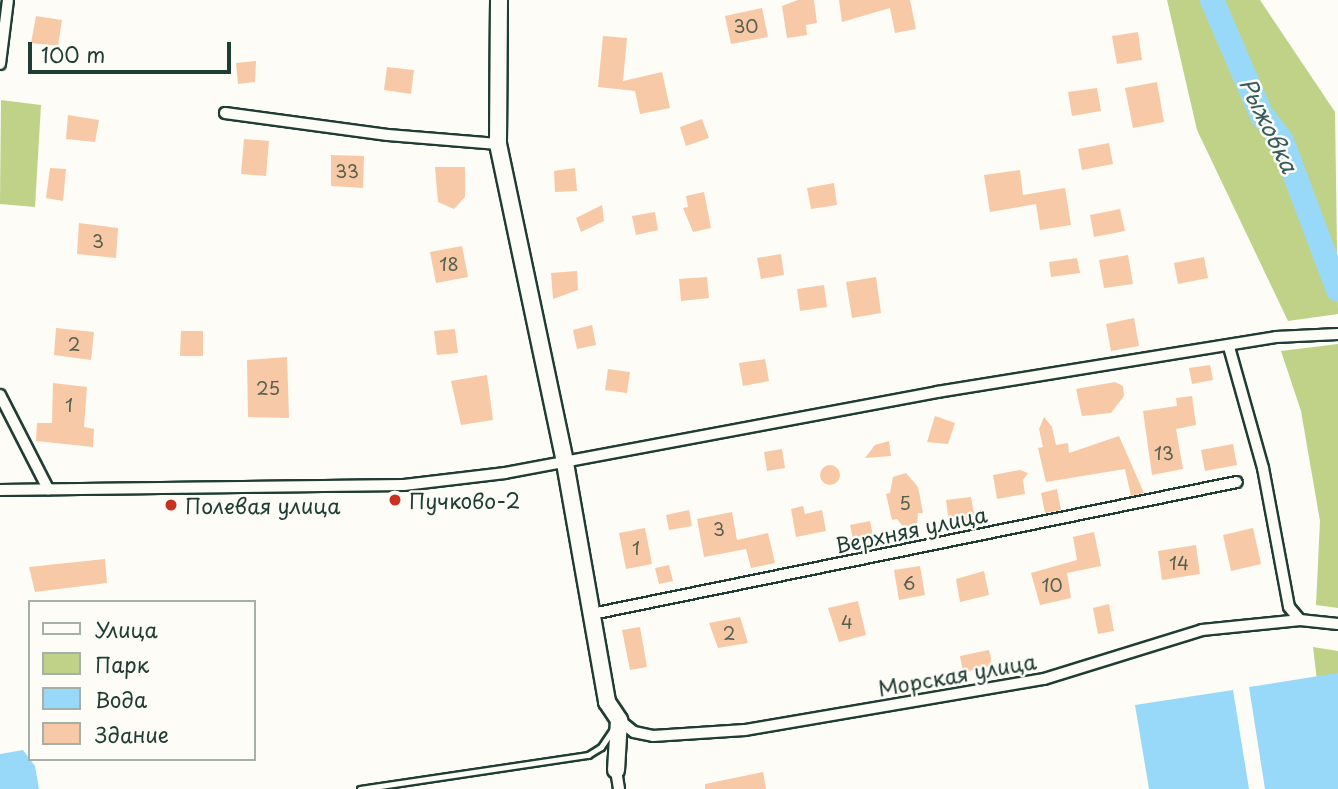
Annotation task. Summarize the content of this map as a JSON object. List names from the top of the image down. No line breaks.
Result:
{"streets":{"street":["Верхняя улица","Морская улица"]},"water":["Рыжовка"],"places":["Пучково-2","Полевая улица"],"house_numbers":["30","33","3","18","2","25","1","13","5","3","1","14","6","10","4","2"],"legend":["Улица","Парк","Вода","Здание"],"scale_bar":"100 m"}
